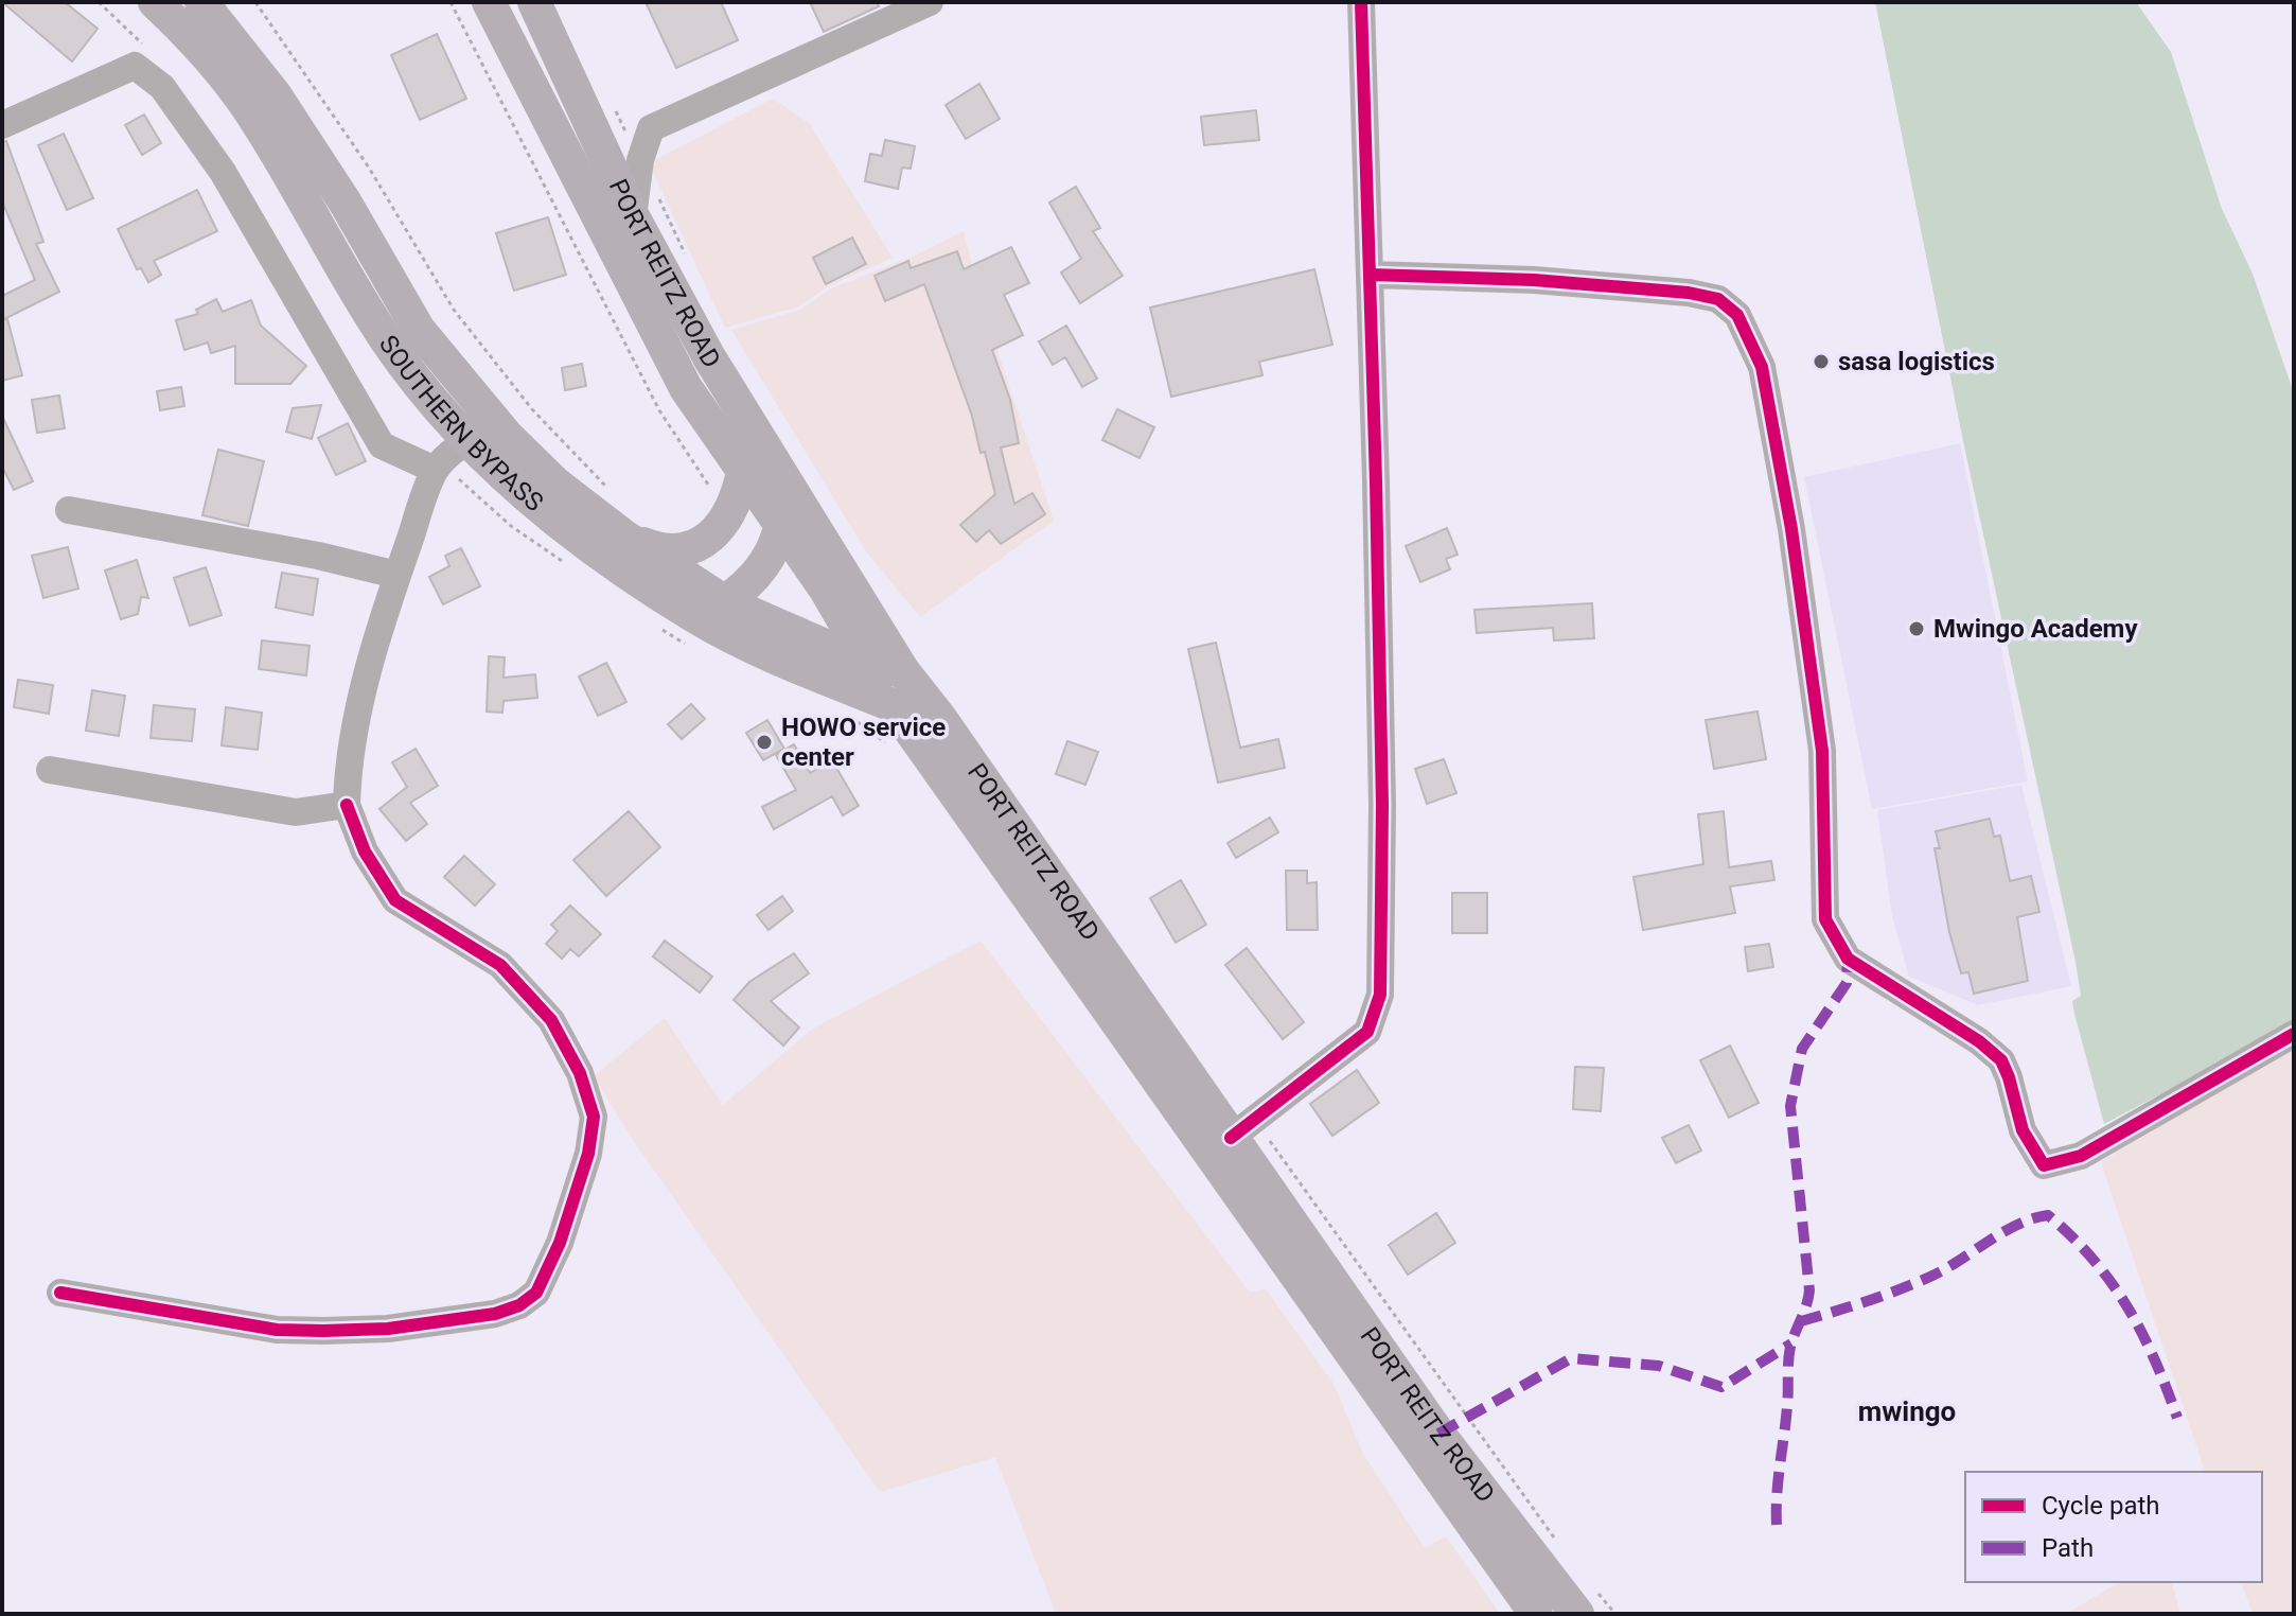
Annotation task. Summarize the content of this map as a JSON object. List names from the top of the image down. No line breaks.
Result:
{"streets":{"main road":["PORT REITZ ROAD","SOUTHERN BYPASS"]},"crossings":[["PORT REITZ ROAD","SOUTHERN BYPASS"]],"districts":["mwingo"],"places":["sasa logistics","Mwingo Academy","HOWO service center"],"legend":["Cycle path","Path"]}
